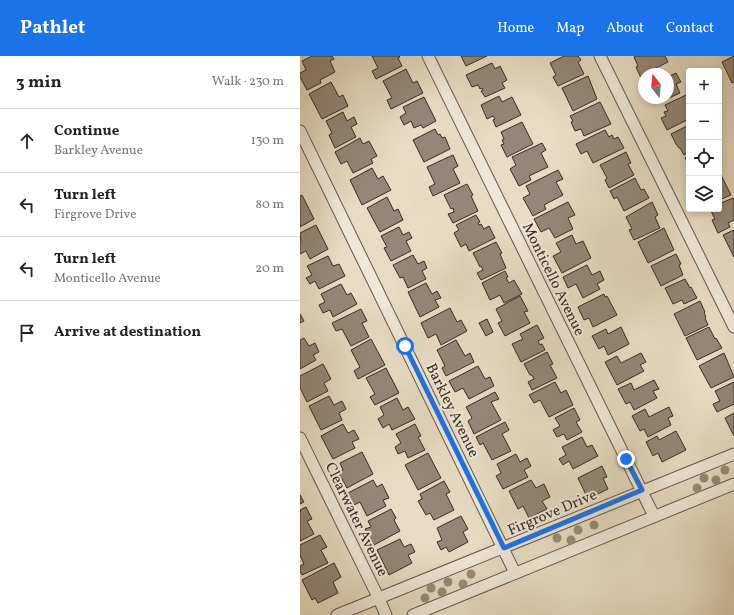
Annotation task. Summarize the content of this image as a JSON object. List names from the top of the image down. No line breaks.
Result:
{"streets":{"street":["Monticello Avenue","Barkley Avenue","Firgrove Drive","Clearwater Avenue"]},"crossings":[["Monticello Avenue","Firgrove Drive"],["Barkley Avenue","Firgrove Drive"],["Firgrove Drive","Clearwater Avenue"]],"north":"top","page":{"header":"Pathlet","nav":["Home","Map","About","Contact"],"heading":["3 min","Walk · 230 m"],"map_buttons":["+","−"],"list":[["Continue","Barkley Avenue","130 m"],["Turn left","Firgrove Drive","80 m"],["Turn left","Monticello Avenue","20 m"],"Arrive at destination"]}}
